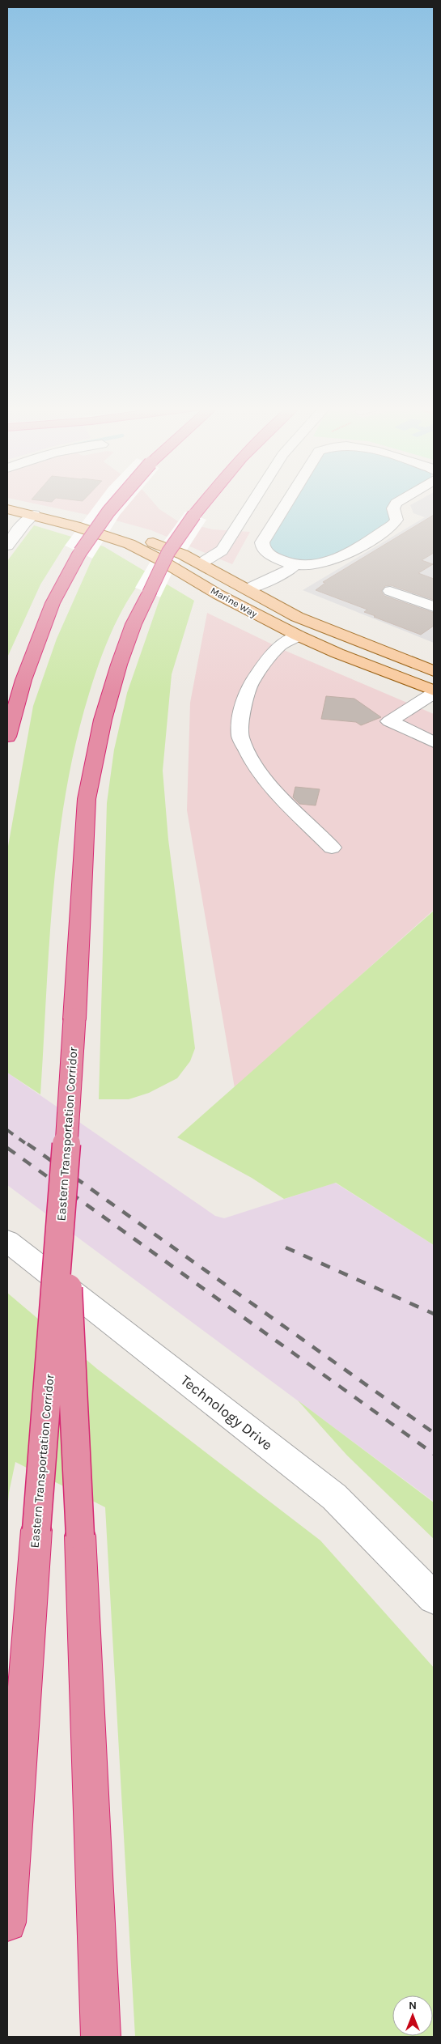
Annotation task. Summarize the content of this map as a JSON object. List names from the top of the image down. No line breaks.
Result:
{"streets":{"highway":["Eastern Transportation Corridor"],"main road":["Marine Way"],"street":["Technology Drive"]},"north":"top"}
